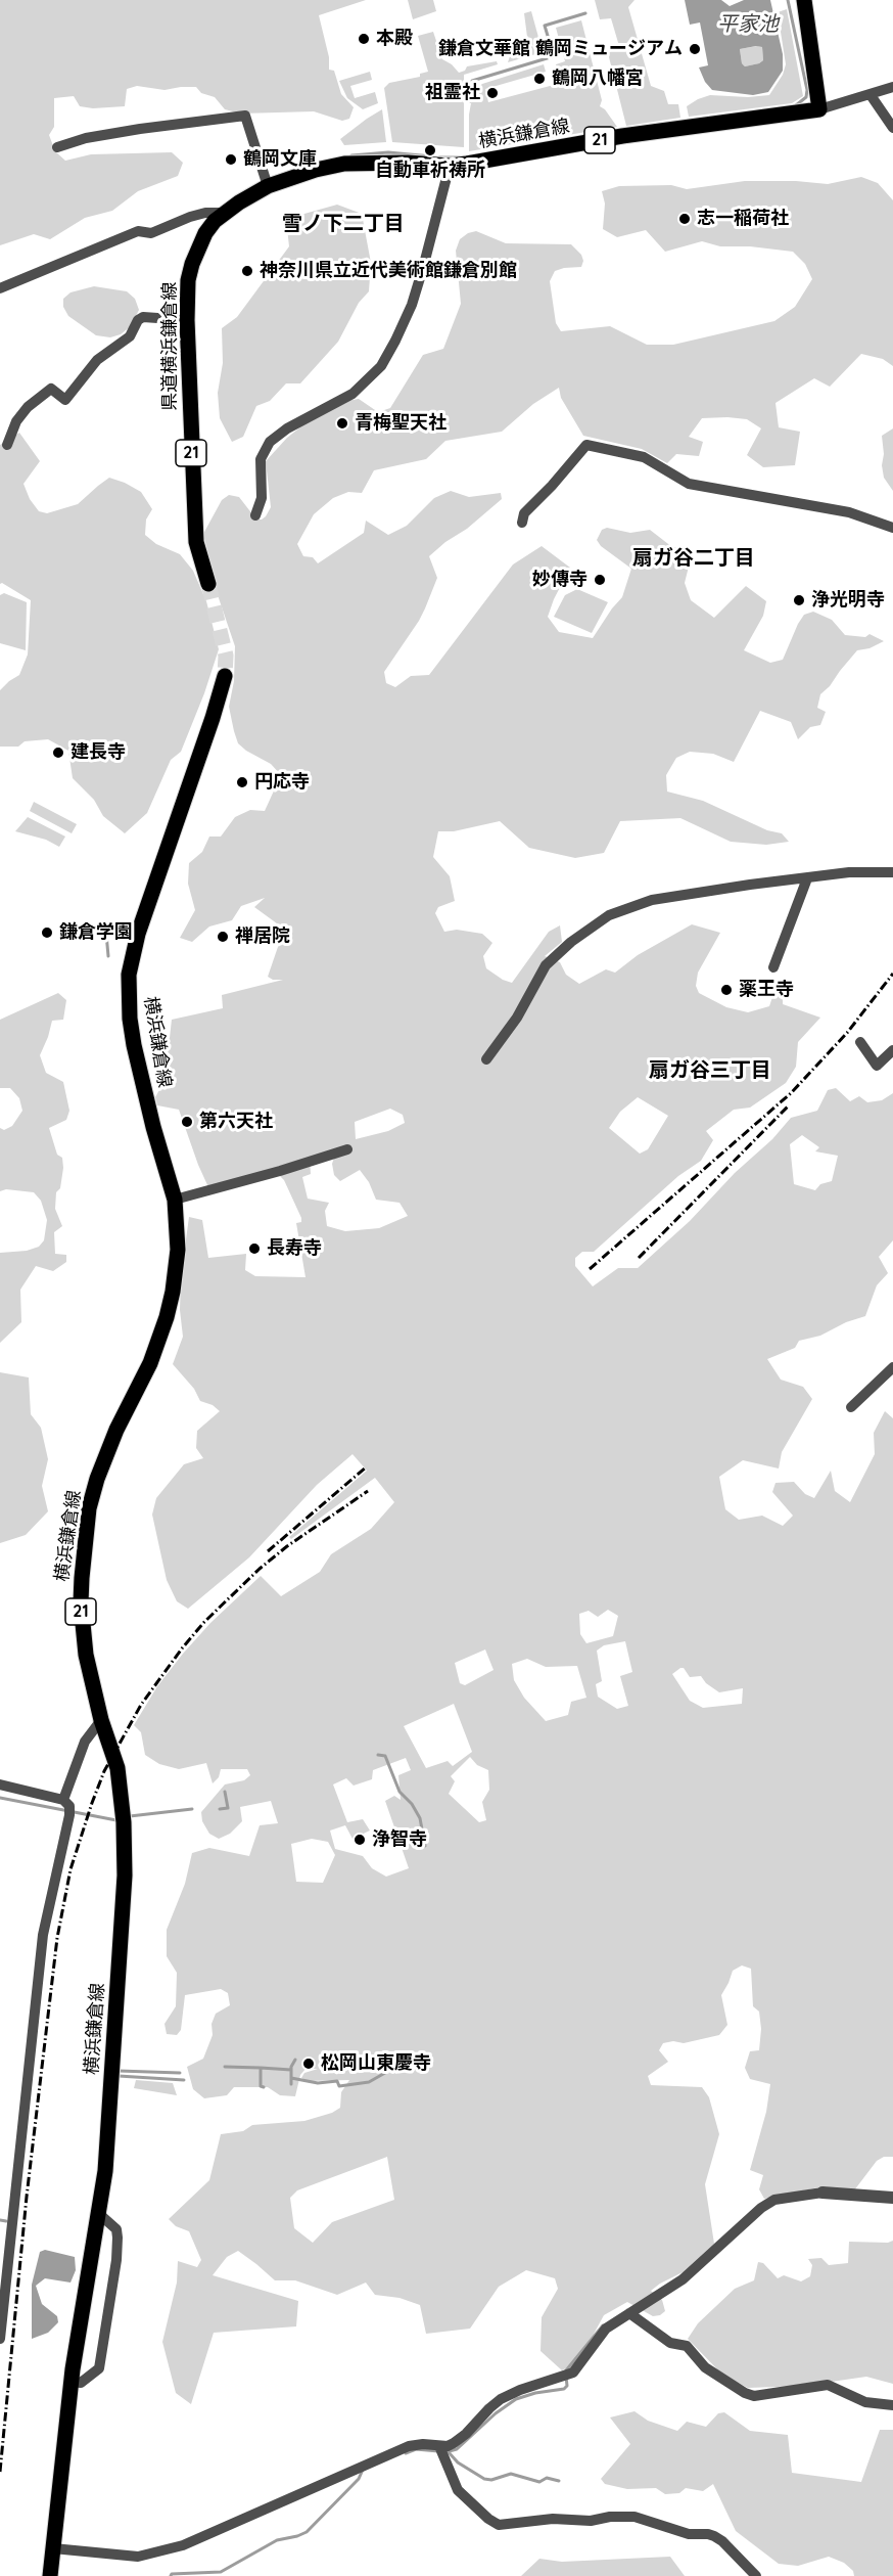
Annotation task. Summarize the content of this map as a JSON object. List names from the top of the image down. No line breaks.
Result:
{"streets":{"main road":["横浜鎌倉線","21","県道横浜鎌倉線"]},"crossings":[["横浜鎌倉線","県道横浜鎌倉線"]],"districts":["雪ノ下二丁目","扇ガ谷二丁目","扇ガ谷三丁目"],"water":["平家池"],"places":["本殿","鎌倉文華館 鶴岡ミュージアム","鶴岡八幡宮","祖霊社","自動車祈祷所","鶴岡文庫","志一稲荷社","神奈川県立近代美術館鎌倉別館","青梅聖天社","妙傳寺","浄光明寺","建長寺","円応寺","鎌倉学園","禅居院","薬王寺","第六天社","長寿寺","浄智寺","松岡山東慶寺"]}
